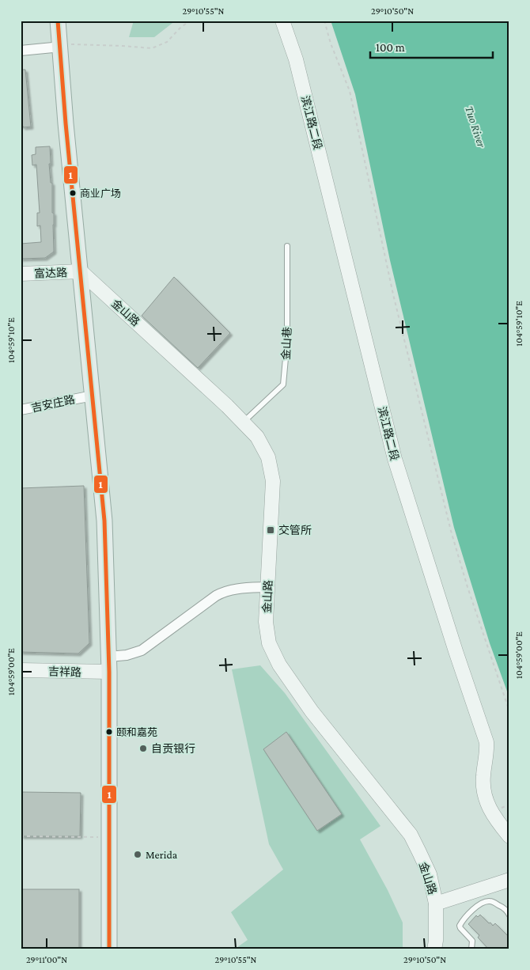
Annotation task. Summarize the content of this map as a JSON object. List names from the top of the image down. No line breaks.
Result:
{"streets":{"street":["滨江路二段","富达路","金山路","吉安庄路","吉祥路"],"lane":["金山巷"]},"crossings":[["富达路","金山路"],["金山路","金山巷"]],"water":["Tuo River"],"places":{"other":["商业广场","颐和嘉苑","自贡银行","Merida"],"transit":["交管所"]},"lines":["transit line 1"],"scale_bar":"100 m","coordinates":["29°10'55\"N","29°10'50\"N","104°59'10\"E","104°59'00\"E","29°11'00\"N"]}
